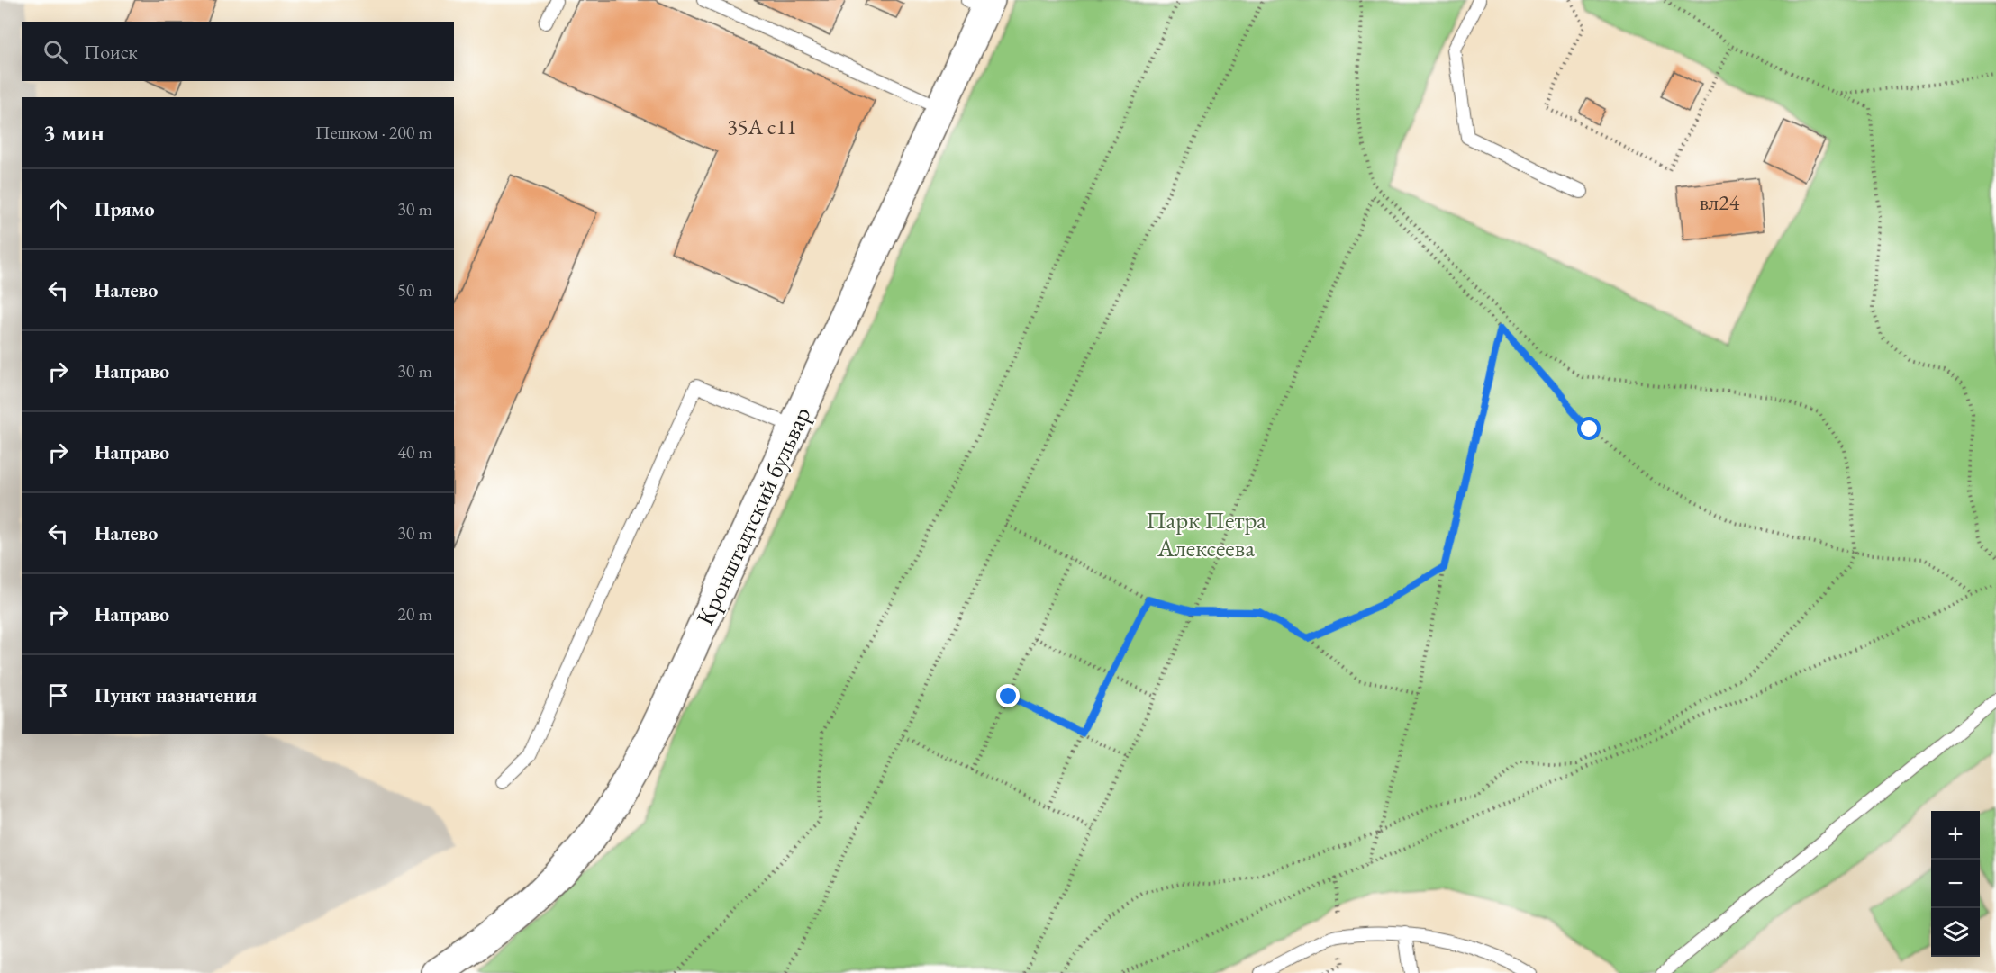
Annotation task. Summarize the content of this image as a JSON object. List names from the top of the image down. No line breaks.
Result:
{"streets":{"main road":["Кронштадтский бульвар"]},"parks":["Парк Петра Алексеева"],"house_numbers":["35А с11","вл24"],"page":{"search":"Поиск","heading":["3 мин","Пешком · 200 m"],"list":[["Прямо","30 m"],["Налево","50 m"],["Направо","30 m"],["Направо","40 m"],["Налево","30 m"],["Направо","20 m"],"Пункт назначения"],"map_buttons":["+","−"]}}
